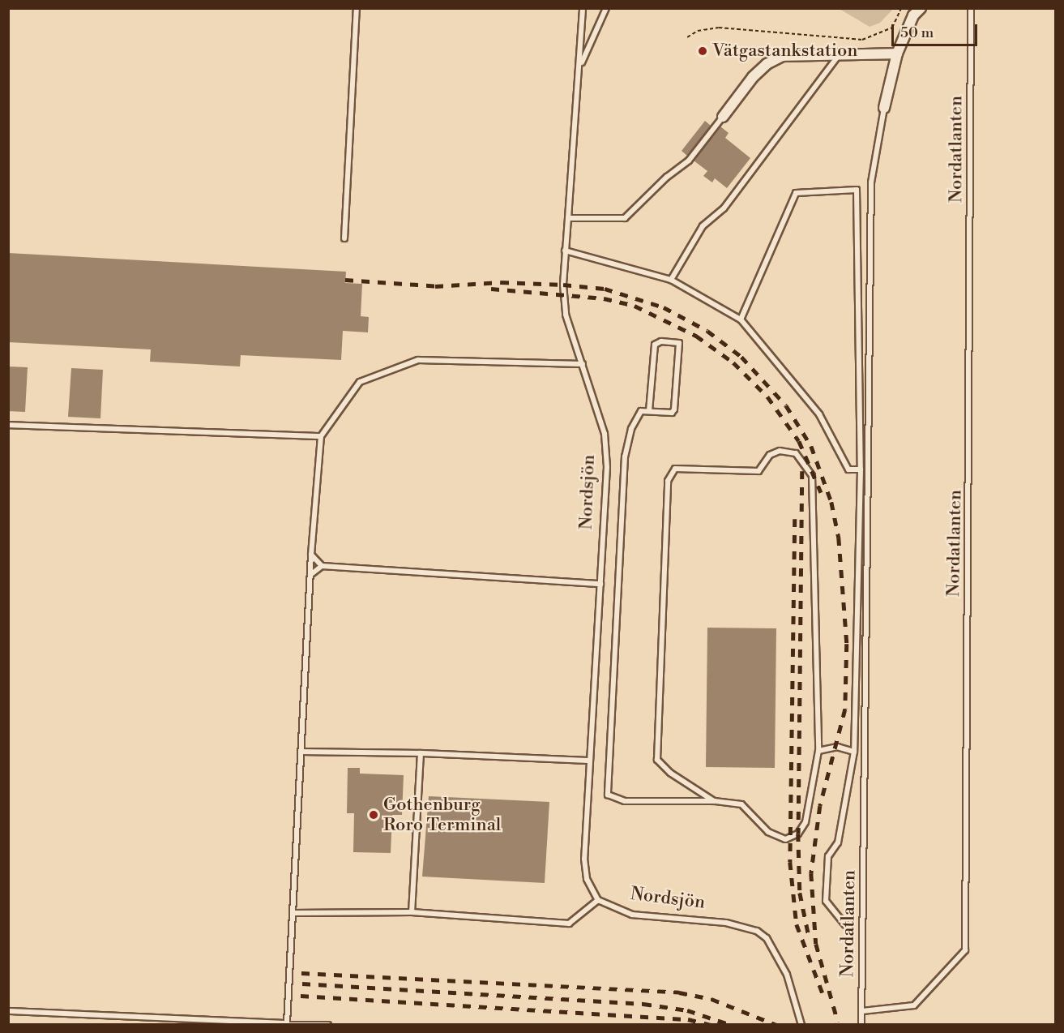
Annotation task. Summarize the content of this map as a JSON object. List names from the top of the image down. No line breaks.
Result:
{"streets":{"lane":["Nordatlanten","Nordsjön"]},"places":["Vätgastankstation","Gothenburg Roro Terminal"],"scale_bar":"50 m"}
